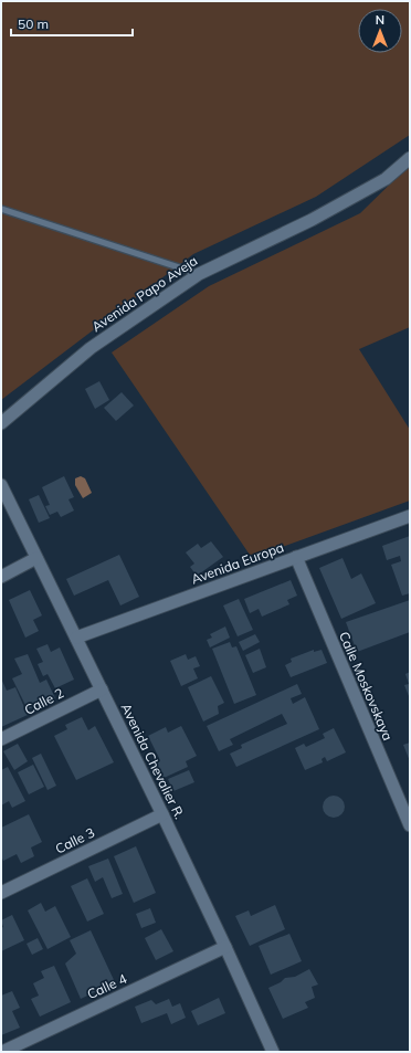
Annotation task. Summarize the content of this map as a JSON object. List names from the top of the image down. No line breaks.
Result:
{"streets":{"street":["Avenida Papo Aveja","Avenida Europa","Calle Moskovskaya","Calle 2","Avenida Chevalier R.","Calle 3","Calle 4"]},"crossings":[["Avenida Europa","Calle Moskovskaya"],["Avenida Europa","Avenida Chevalier R."],["Calle 2","Avenida Chevalier R."],["Avenida Chevalier R.","Calle 3"],["Avenida Chevalier R.","Calle 4"]],"scale_bar":"50 m","north":"top"}
